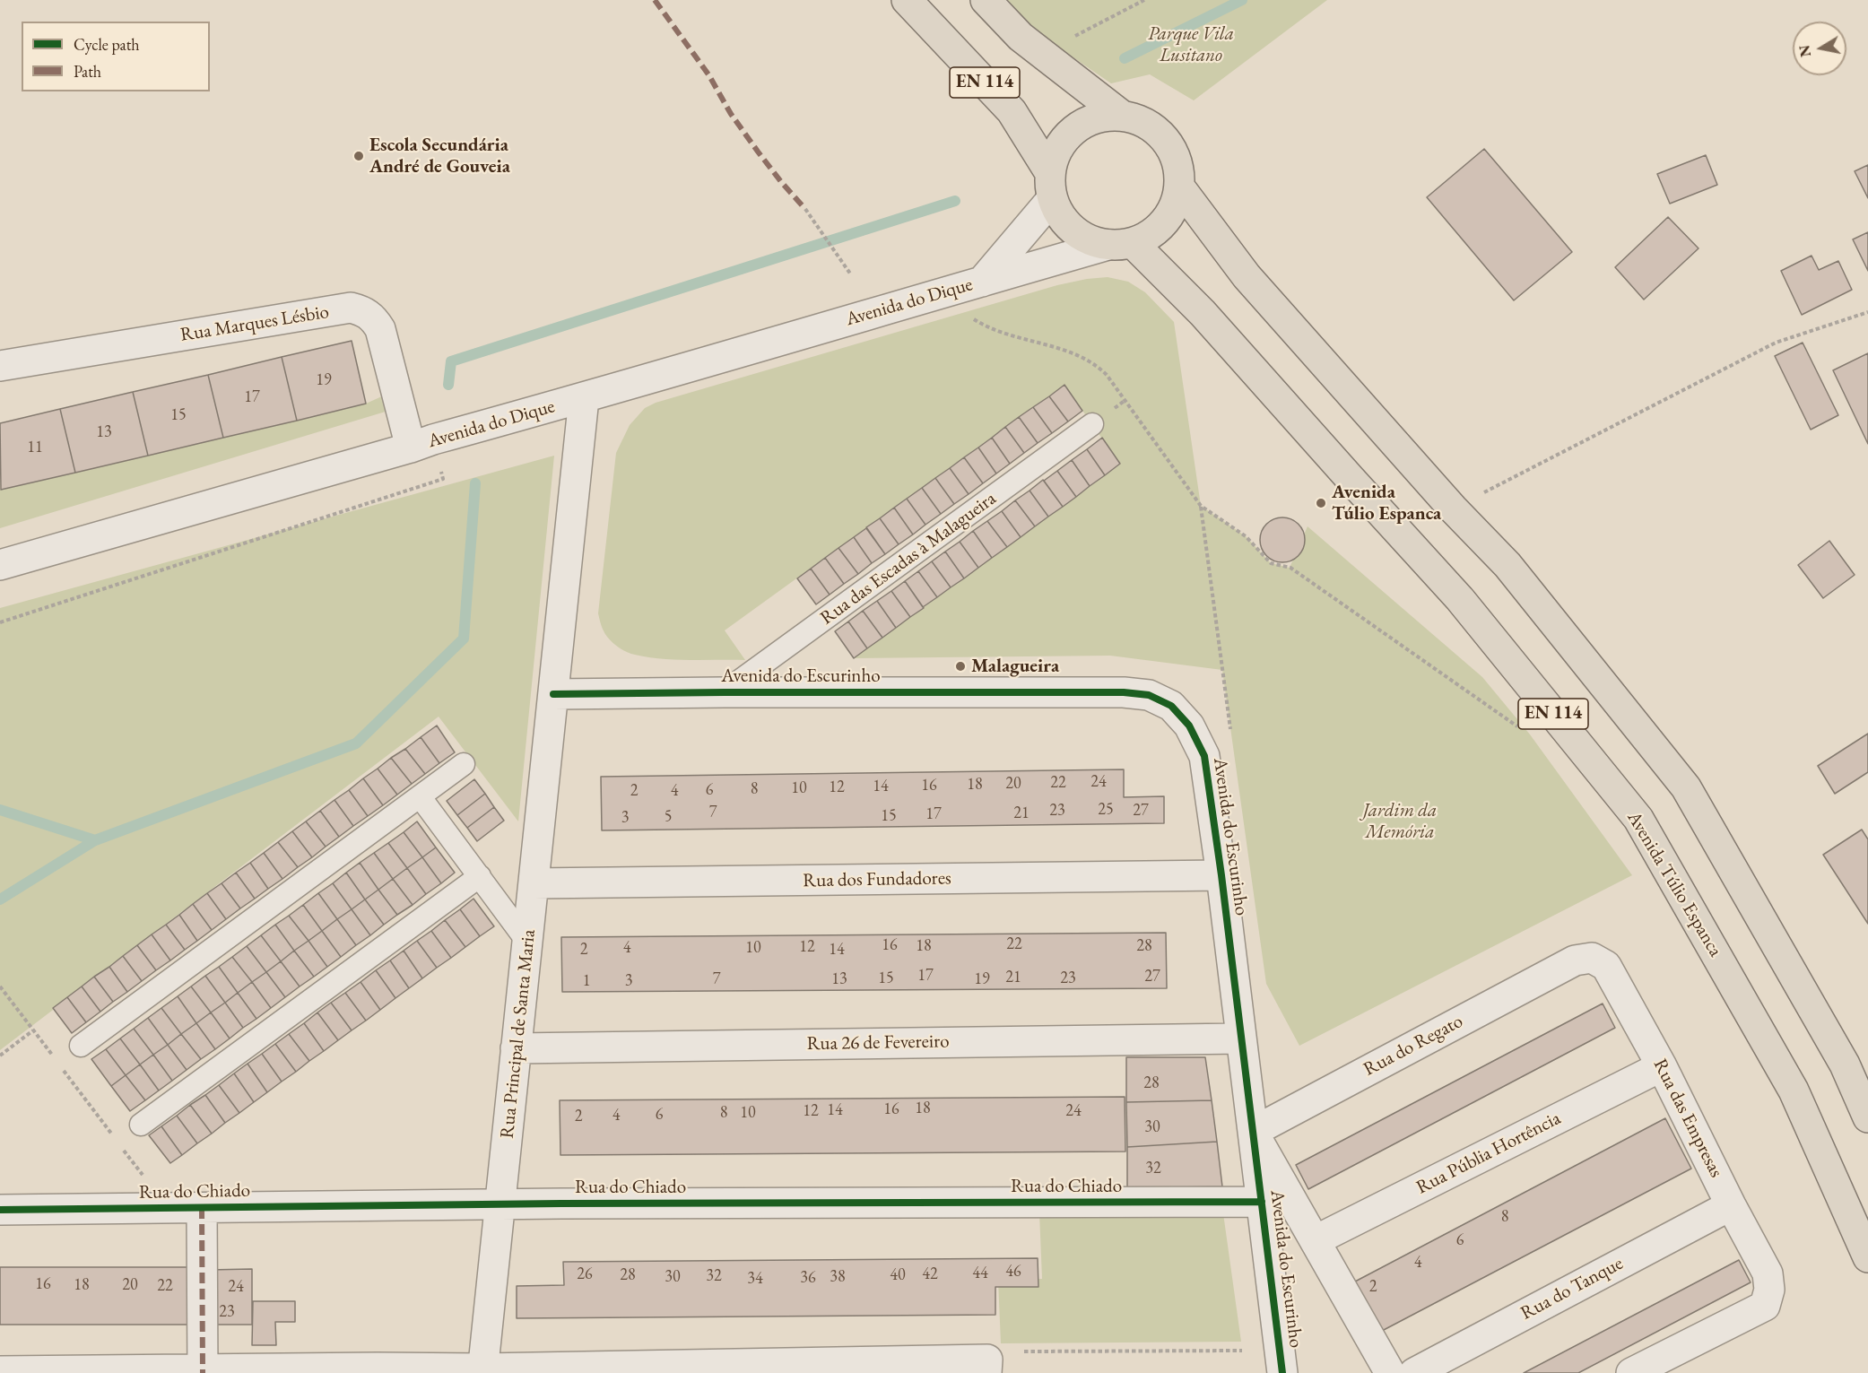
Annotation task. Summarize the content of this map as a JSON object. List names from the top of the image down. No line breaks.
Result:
{"streets":{"main road":["EN 114","Avenida Túlio Espanca"],"street":["Avenida do Dique","Rua Marques Lésbio","Avenida do Escurinho","Rua dos Fundadores","Rua Principal de Santa Maria","Rua 26 de Fevereiro","Rua do Regato","Rua das Empresas","Rua Públia Hortência","Rua do Chiado","Rua do Tanque"],"lane":["Rua das Escadas à Malagueira"]},"crossings":[["EN 114","Avenida do Dique"],["EN 114","Avenida Túlio Espanca"],["Avenida do Dique","Rua Marques Lésbio"],["Avenida do Dique","Avenida Túlio Espanca"],["Avenida do Dique","Rua Principal de Santa Maria"],["Rua das Escadas à Malagueira","Avenida do Escurinho"],["Avenida do Escurinho","Rua dos Fundadores"],["Avenida do Escurinho","Rua Principal de Santa Maria"],["Avenida do Escurinho","Rua 26 de Fevereiro"],["Avenida do Escurinho","Rua do Regato"],["Avenida do Escurinho","Rua do Chiado"],["Rua dos Fundadores","Rua Principal de Santa Maria"],["Rua Principal de Santa Maria","Rua 26 de Fevereiro"],["Rua Principal de Santa Maria","Rua do Chiado"],["Rua do Regato","Rua das Empresas"],["Rua das Empresas","Rua Públia Hortência"],["Rua das Empresas","Rua do Tanque"]],"parks":["Parque Vila Lusitano","Jardim da Memória"],"places":["Escola Secundária André de Gouveia","Avenida Túlio Espanca","Malagueira"],"house_numbers":["19","17","15","13","11","24","22","20","18","16","14","12","10","8","6","2","4","25","23","27","7","21","17","15","5","3","22","16","18","28","12","4","10","2","14","17","27","21","15","23","7","13","19","1","3","28","18","16","14","12","24","8","10","6","4","2","30","32","8","6","4","46","44","26","42","28","40","32","30","38","36","34","16","18","20","22","24","2","23"],"legend":["Cycle path","Path"],"north":"left"}
